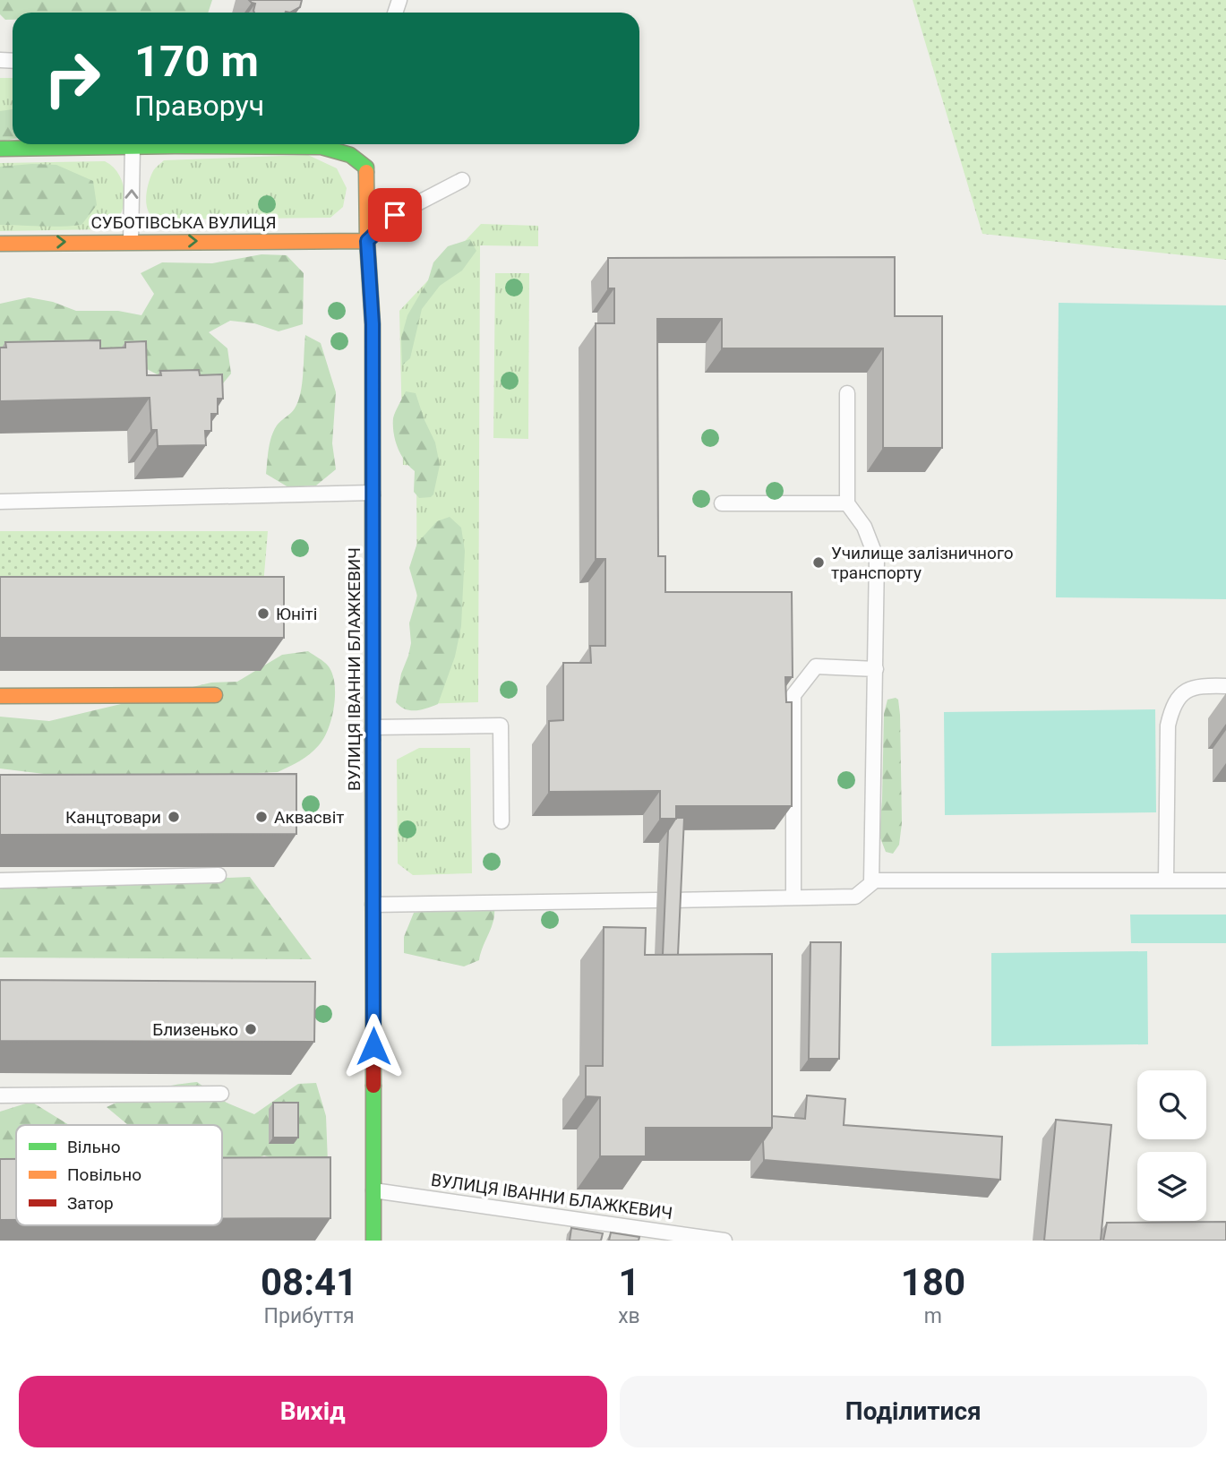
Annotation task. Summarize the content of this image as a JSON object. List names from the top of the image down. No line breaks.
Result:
{"streets":{"street":["СУБОТІВСЬКА ВУЛИЦЯ","ВУЛИЦЯ ІВАННИ БЛАЖКЕВИЧ"]},"crossings":[["СУБОТІВСЬКА ВУЛИЦЯ","ВУЛИЦЯ ІВАННИ БЛАЖКЕВИЧ"]],"one_way":["СУБОТІВСЬКА ВУЛИЦЯ"],"places":["Училище залізничного транспорту","Юніті","Канцтовари","Аквасвіт","Близенько"],"legend":["Вільно","Повільно","Затор"],"page":{"turn":["170 m","Праворуч"],"eta":["08:41","Прибуття","1","хв","180","m"],"buttons":["Вихід","Поділитися"]}}
